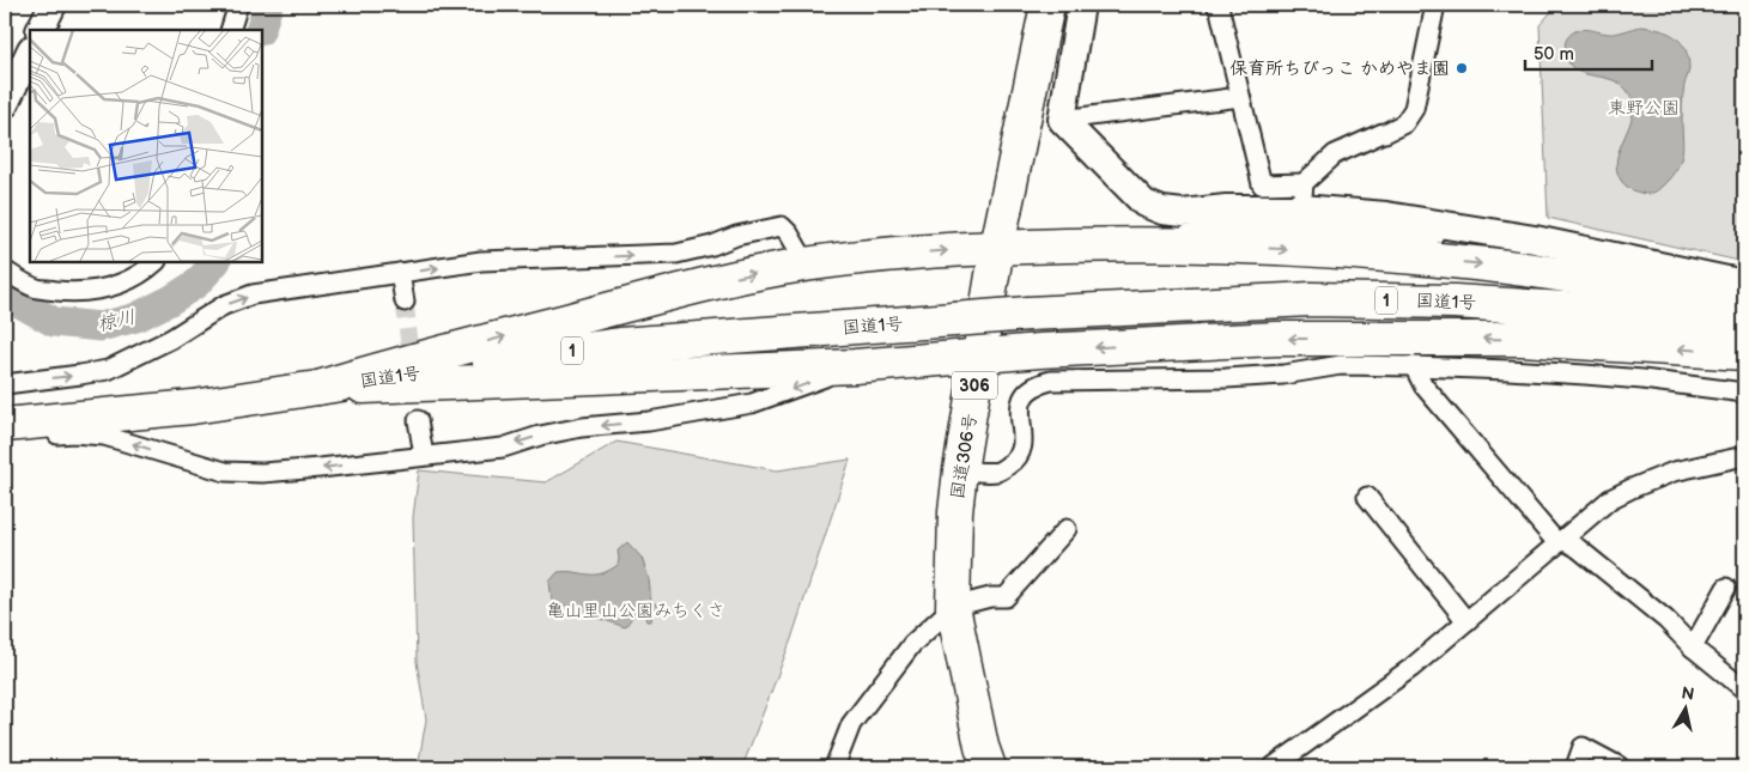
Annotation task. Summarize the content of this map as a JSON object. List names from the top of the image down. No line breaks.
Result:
{"streets":{"highway":["1","国道1号","306","国道306号"]},"water":["椋川"],"parks":["東野公園","亀山里山公園みちくさ"],"places":["保育所ちびっこ かめやま園"],"scale_bar":"50 m","north":"top"}
